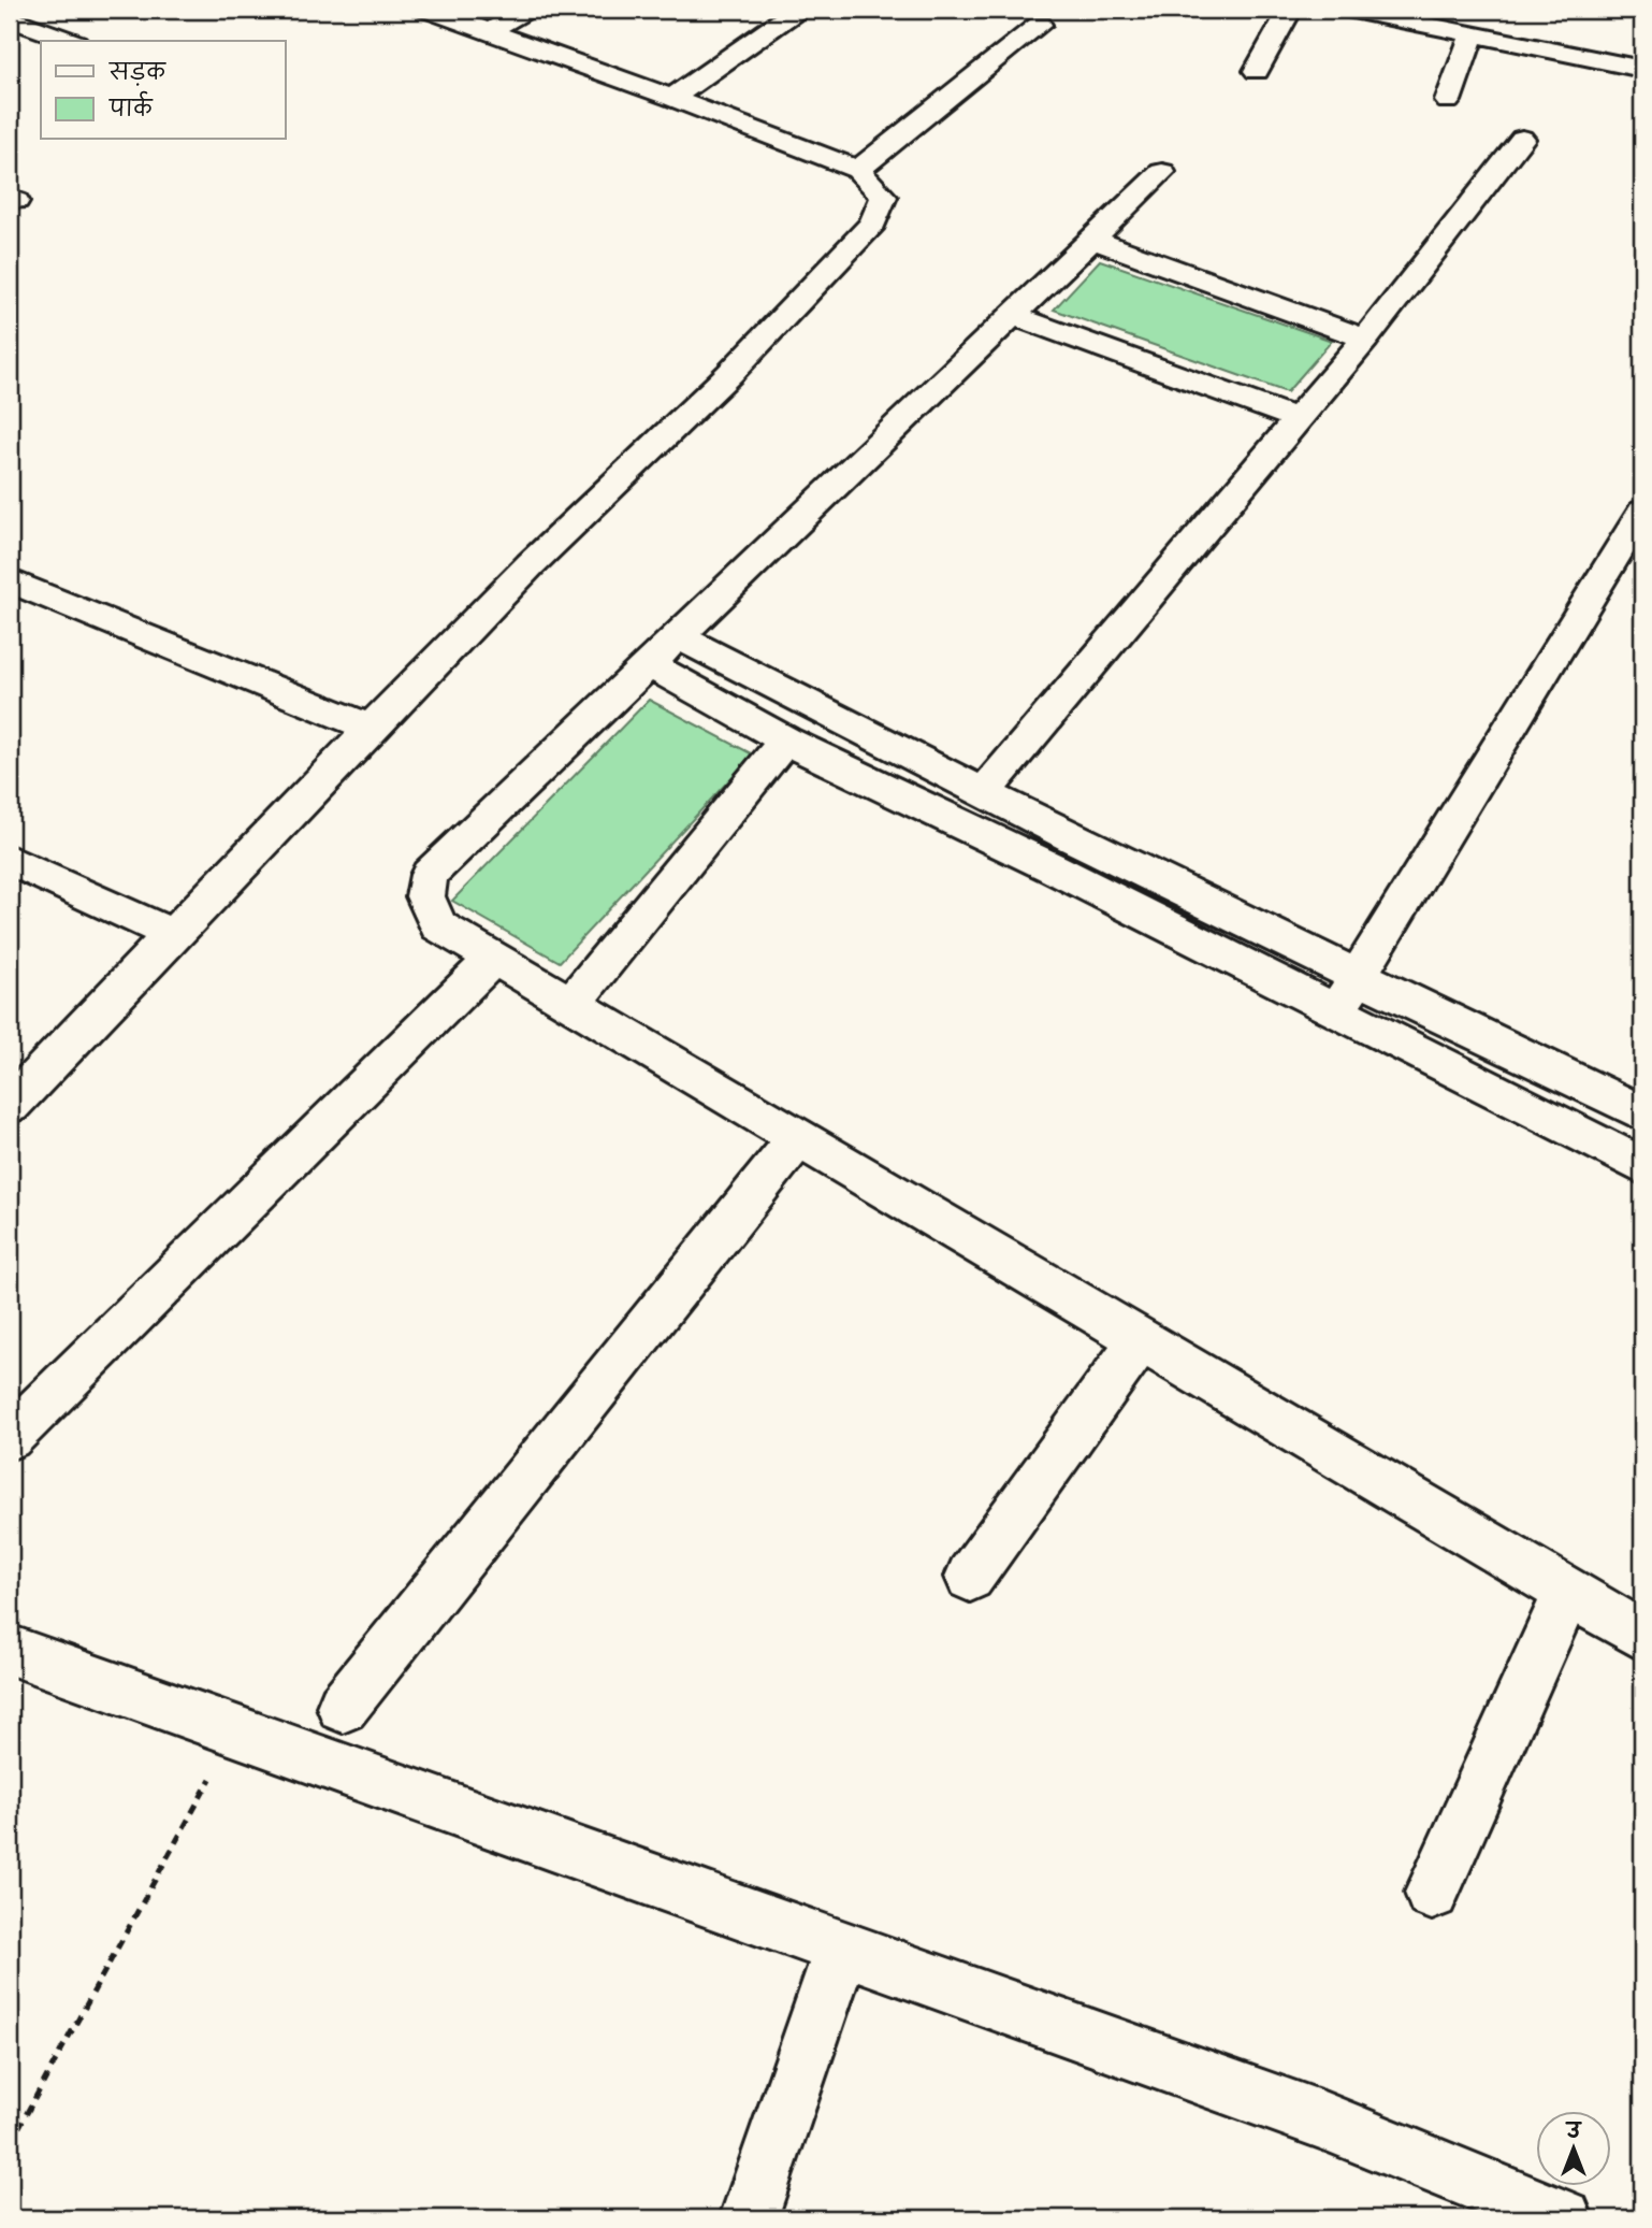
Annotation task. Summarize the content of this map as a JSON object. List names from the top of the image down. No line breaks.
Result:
{"legend":["सड़क","पार्क"],"north":"top"}
